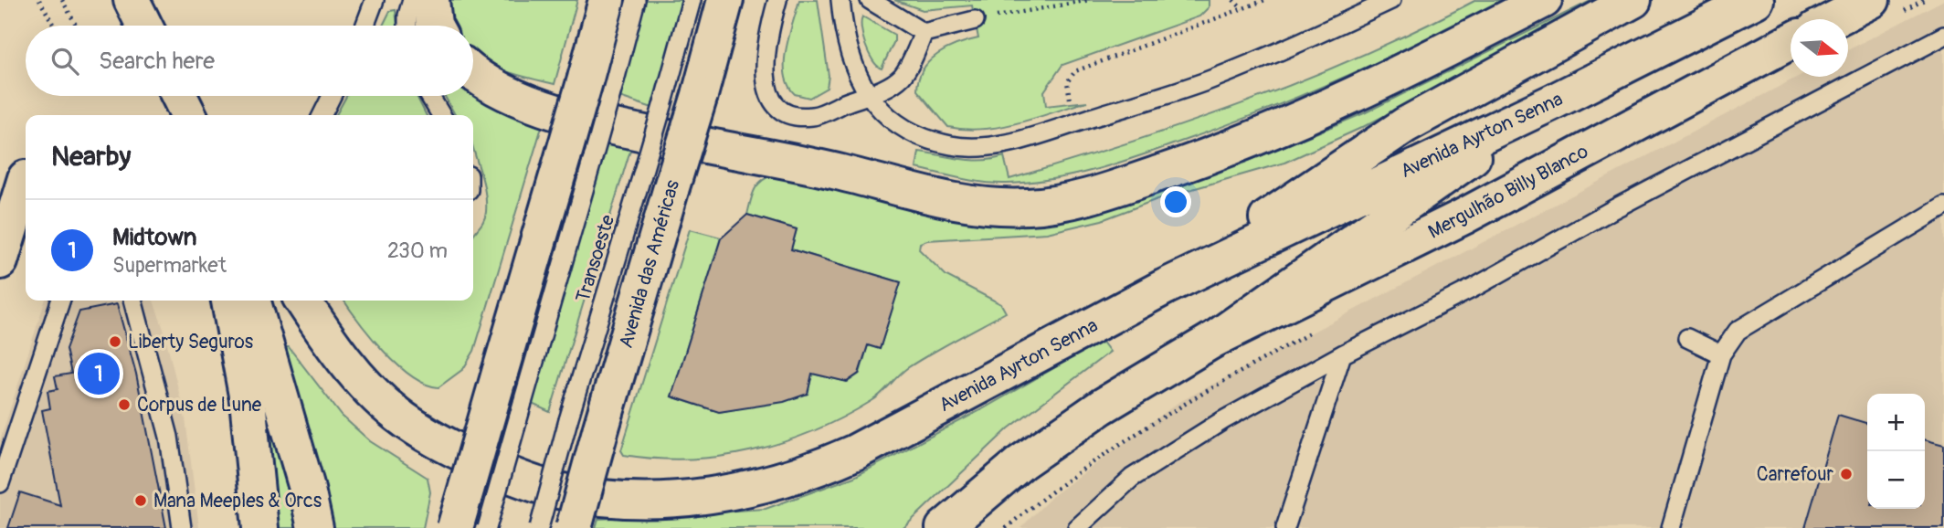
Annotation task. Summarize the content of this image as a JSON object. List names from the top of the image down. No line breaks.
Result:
{"streets":{"main road":["Avenida Ayrton Senna","Mergulhão Billy Blanco","Avenida das Américas"],"lane":["Transoeste"]},"places":["Liberty Seguros","Corpus de Lune","Carrefour","Mana Meeples & Orcs"],"north":"right","page":{"search":"Search here","heading":"Nearby","list":[{"mark":"1","name":"Midtown","note":"Supermarket","value":"230 m"}],"pins":"1","map_buttons":["+","−"]}}
